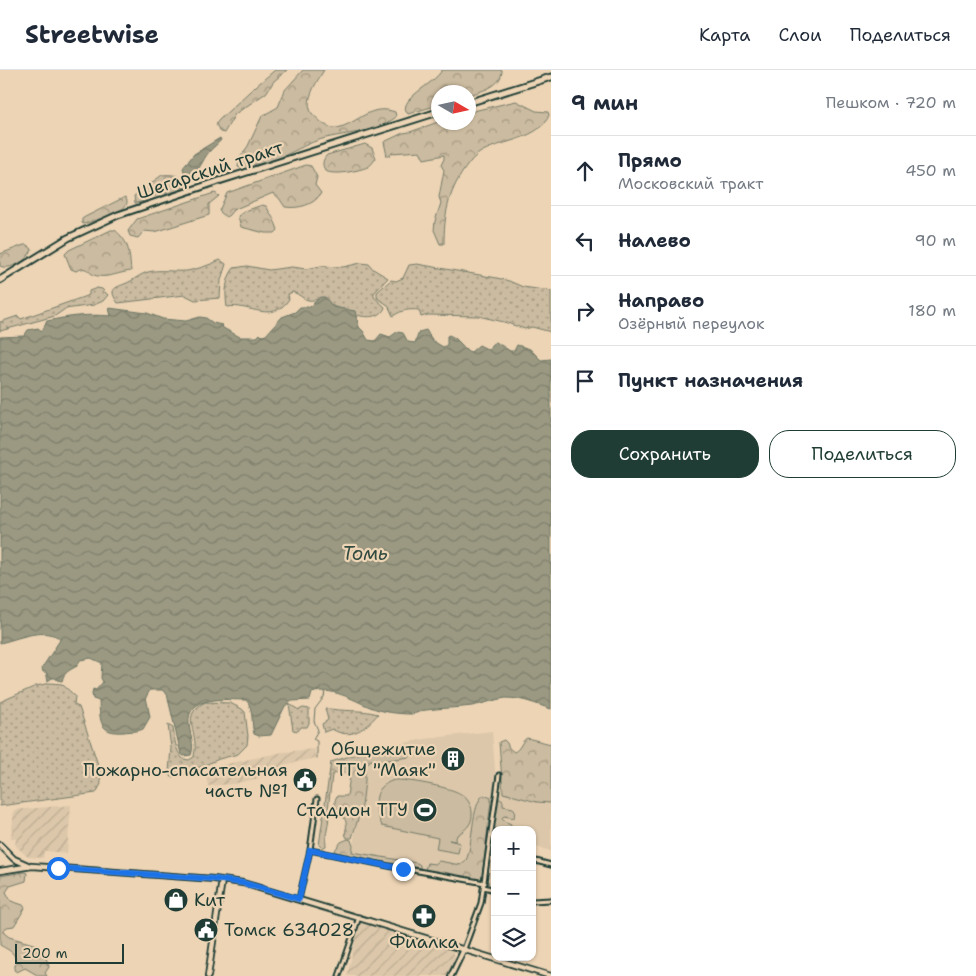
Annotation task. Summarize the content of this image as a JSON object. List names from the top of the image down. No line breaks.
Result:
{"streets":{"main road":["Шегарский тракт"]},"water":["Томь"],"places":{"building":["Общежитие ТГУ \"Маяк\""],"public building":["Пожарно-спасательная часть №1","Томск 634028"],"sports":["Стадион ТГУ"],"shop":["Кит"],"pharmacy":["Фиалка"]},"scale_bar":"200 m","north":"right","page":{"header":"Streetwise","nav":["Карта","Слои","Поделиться"],"heading":["9 мин","Пешком · 720 m"],"list":[["Прямо","Московский тракт","450 m"],["Налево","90 m"],["Направо","Озёрный переулок","180 m"],"Пункт назначения"],"buttons":["Сохранить","Поделиться"],"map_buttons":["+","−"],"scale":"200 m"}}
